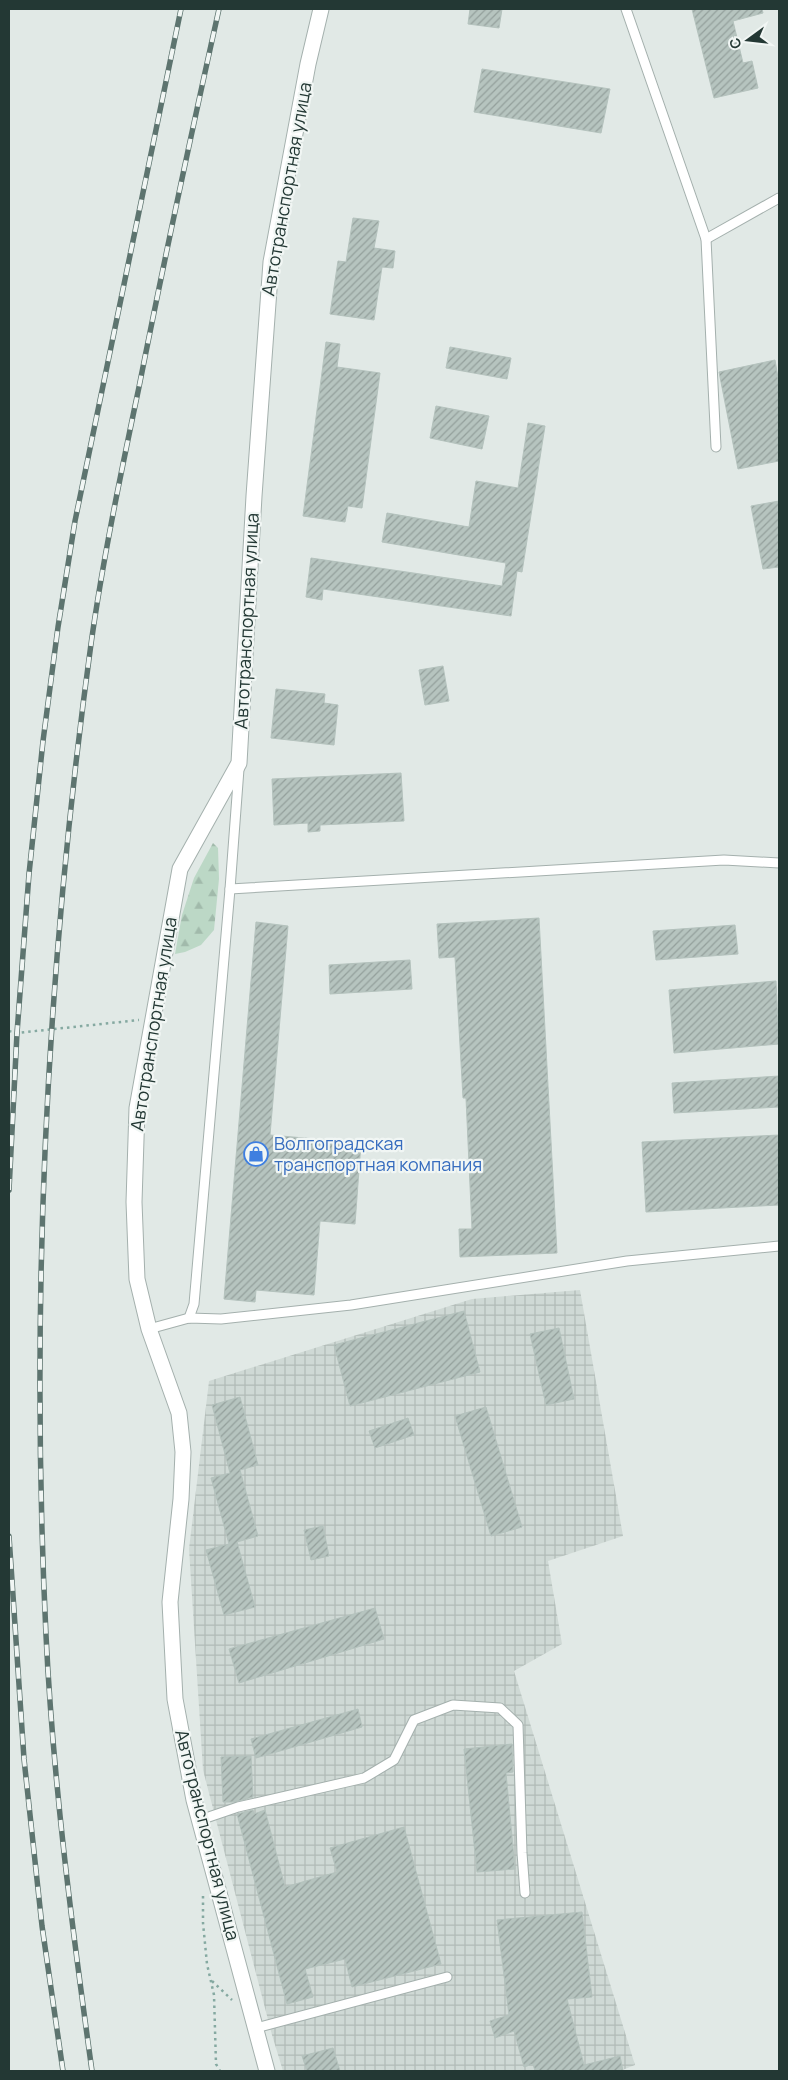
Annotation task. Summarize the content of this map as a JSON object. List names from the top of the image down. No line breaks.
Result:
{"streets":{"street":["Автотранспортная улица"]},"places":{"shop":["Волгоградская транспортная компания"]},"north":"left"}
